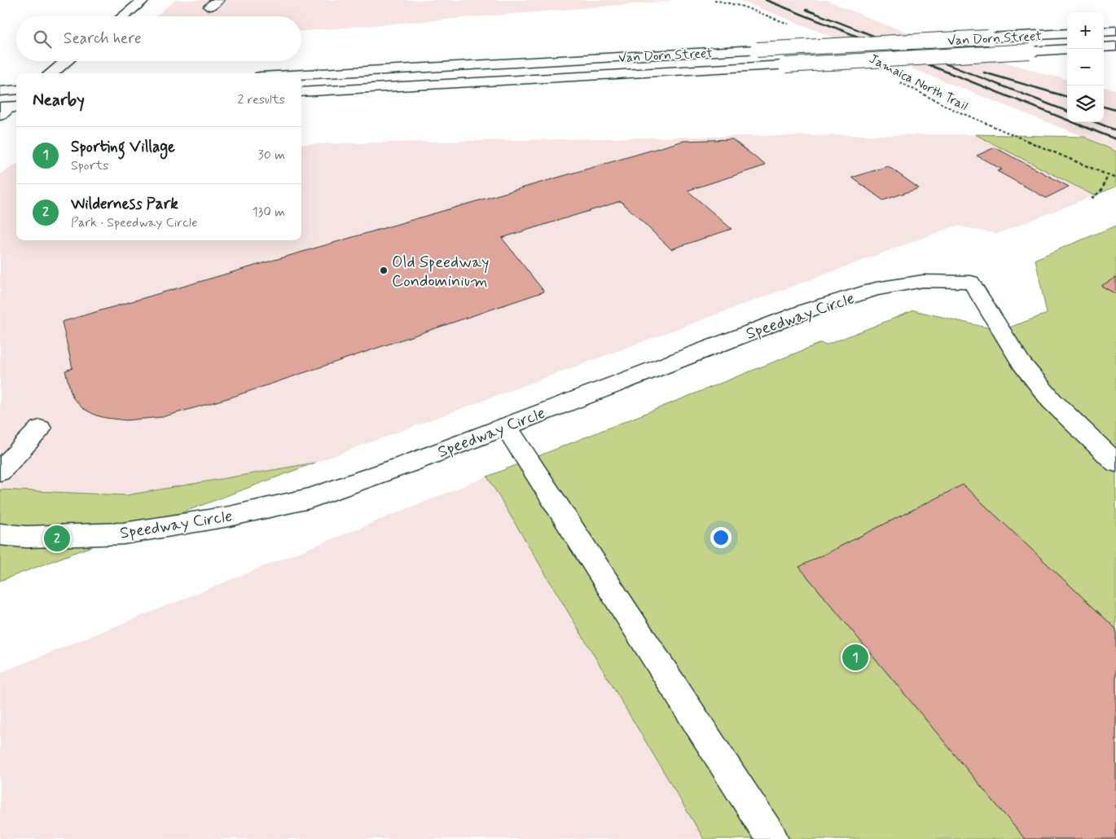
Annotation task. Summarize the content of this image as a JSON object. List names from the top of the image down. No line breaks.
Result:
{"streets":{"main road":["Van Dorn Street","Speedway Circle"],"path":["Jamaica North Trail"]},"places":["Old Speedway Condominium"],"page":{"map_buttons":["+","−"],"search":"Search here","heading":["Nearby","2 results"],"list":[{"mark":"1","name":"Sporting Village","note":"Sports","value":"30 m"},{"mark":"2","name":"Wilderness Park","note":"Park · Speedway Circle","value":"130 m"}],"pins":["2","1"]}}
